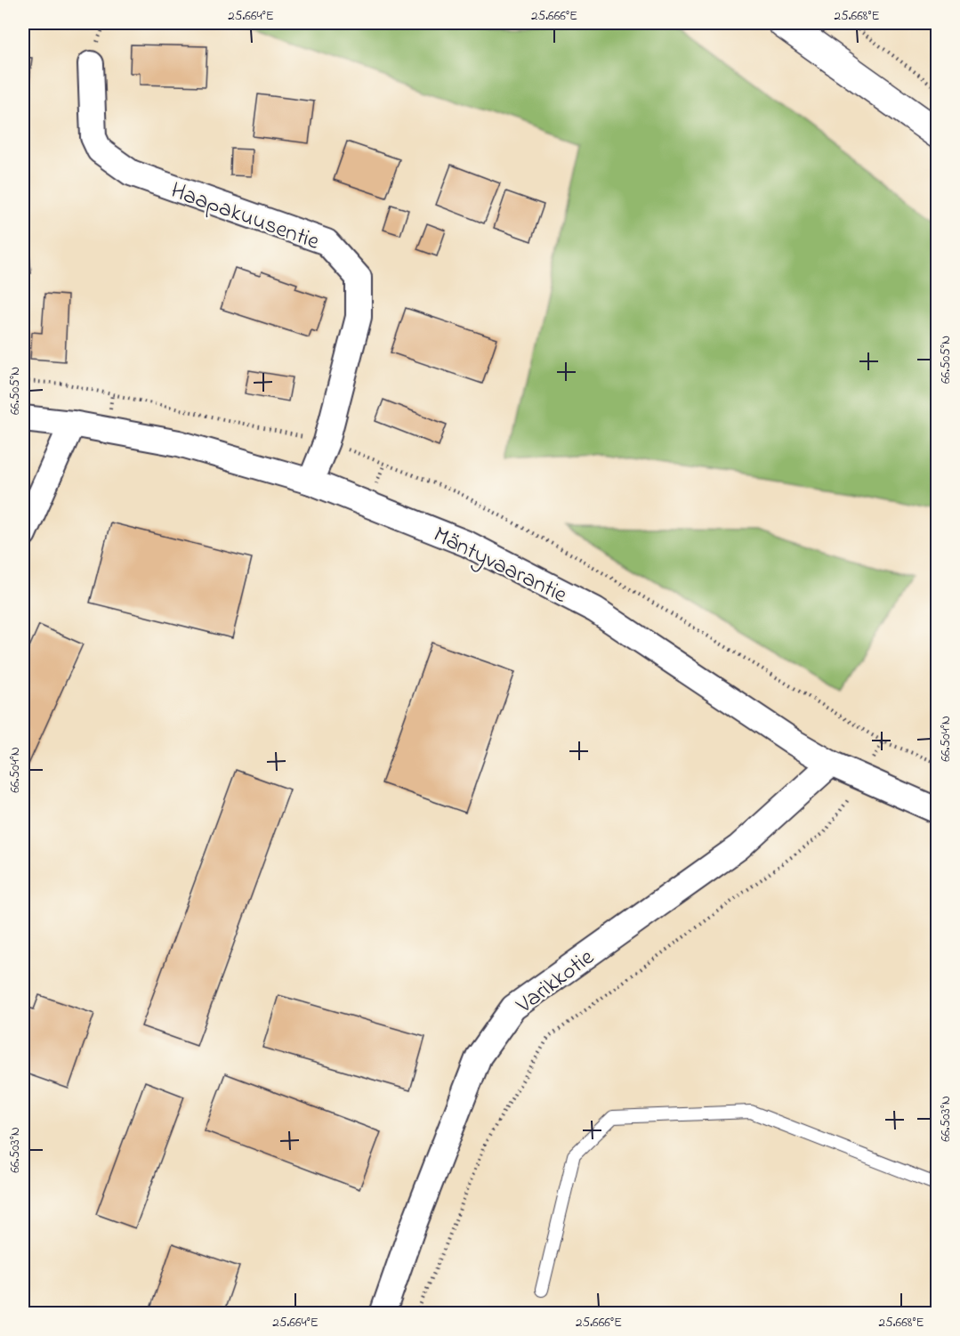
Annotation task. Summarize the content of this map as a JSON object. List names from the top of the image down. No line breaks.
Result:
{"streets":{"street":["Haapakuusentie","Mäntyvaarantie","Varikkotie"]},"crossings":[["Haapakuusentie","Mäntyvaarantie"],["Mäntyvaarantie","Varikkotie"]],"coordinates":["25.664°E","25.666°E","25.668°E","66.505°N","66.504°N","66.503°N"]}
